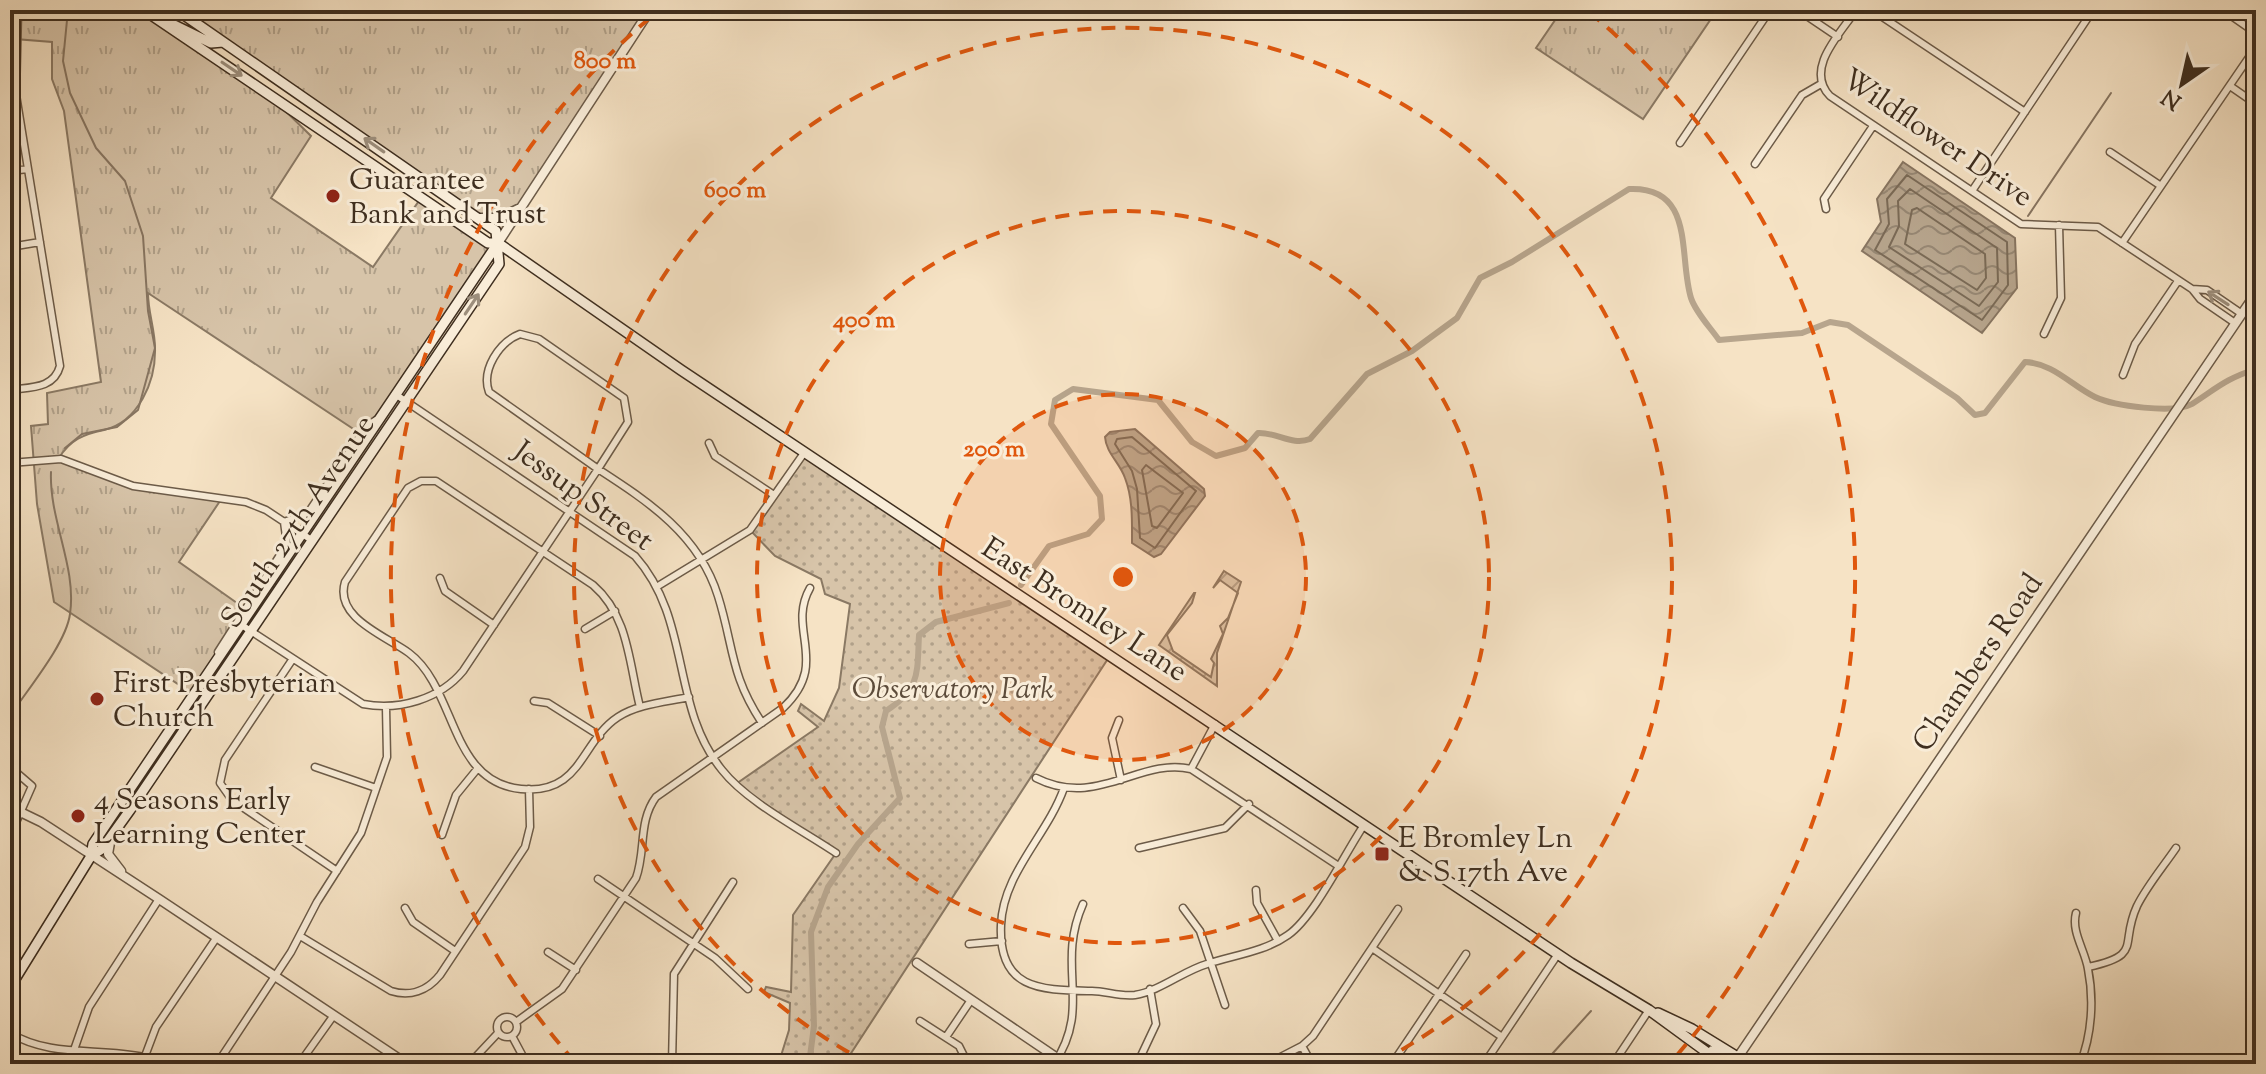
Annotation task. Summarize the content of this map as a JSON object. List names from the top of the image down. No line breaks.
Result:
{"streets":{"main road":["South 27th Avenue","East Bromley Lane"],"street":["Wildflower Drive","Jessup Street","Chambers Road"]},"crossings":[["Wildflower Drive","Chambers Road"],["Jessup Street","South 27th Avenue"],["South 27th Avenue","East Bromley Lane"],["East Bromley Lane","Chambers Road"]],"parks":["Observatory Park"],"places":{"other":["Guarantee Bank and Trust","First Presbyterian Church","4 Seasons Early Learning Center"],"transit":["E Bromley Ln & S 17th Ave"]},"north":"bottom left","rings":["800 m","600 m","400 m","200 m"]}
